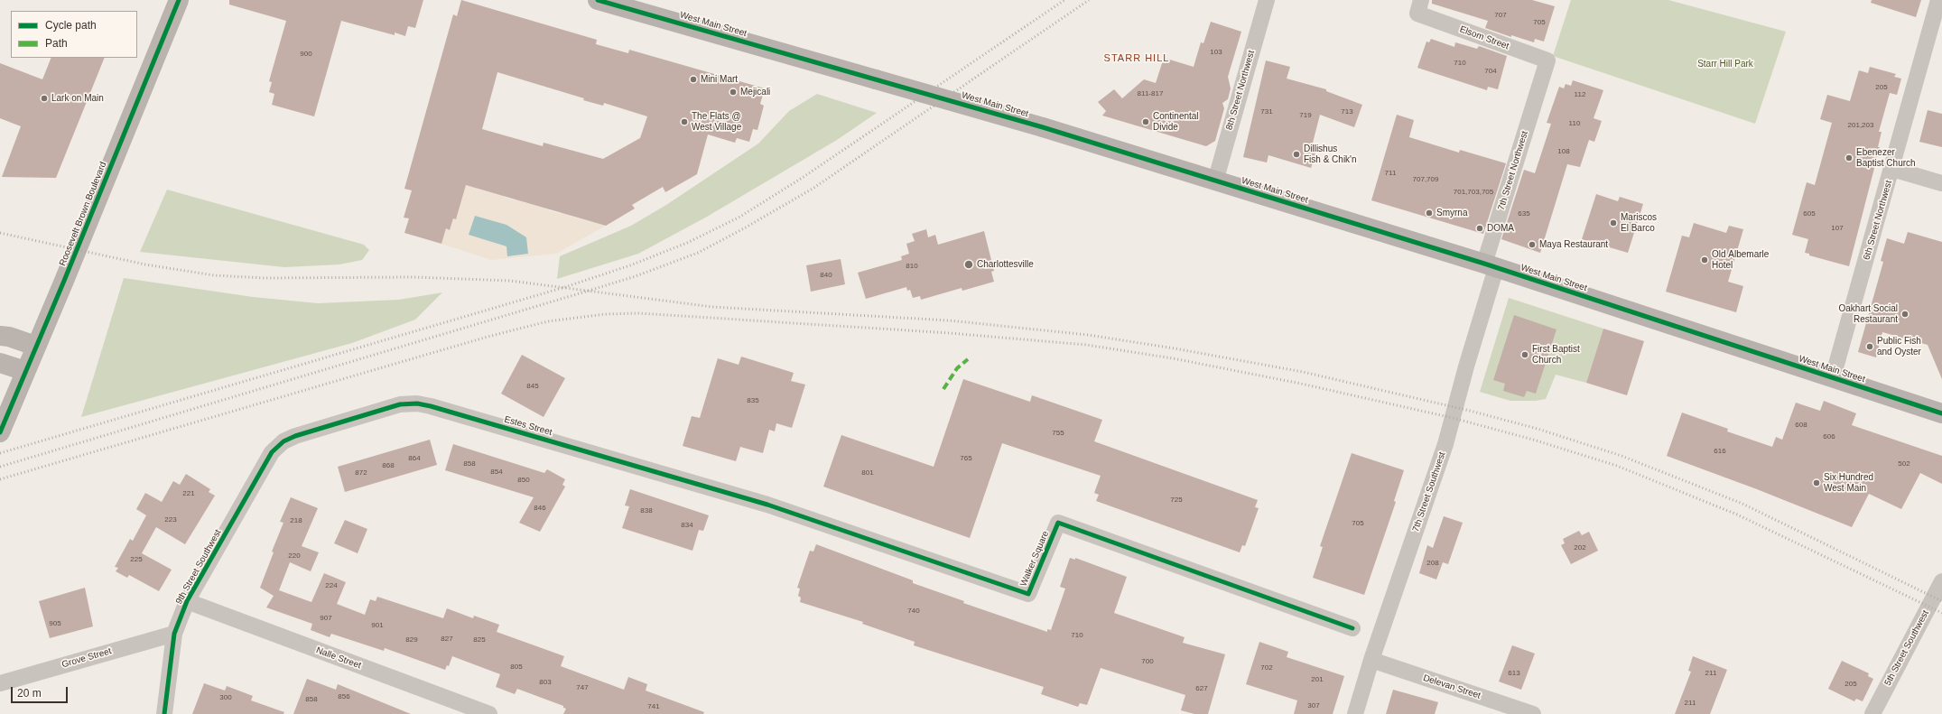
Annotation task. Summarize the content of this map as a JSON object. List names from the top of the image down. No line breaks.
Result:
{"streets":{"main road":["West Main Street","Roosevelt Brown Boulevard"],"street":["Elsom Street","8th Street Northwest","7th Street Northwest","6th Street Northwest","Estes Street","7th Street Southwest","Walker Square","9th Street Southwest","5th Street Southwest","Grove Street","Nalle Street","Delevan Street"]},"crossings":[["West Main Street","8th Street Northwest"],["West Main Street","7th Street Northwest"],["West Main Street","6th Street Northwest"],["West Main Street","7th Street Southwest"],["Elsom Street","7th Street Northwest"],["7th Street Northwest","7th Street Southwest"],["Estes Street","Walker Square"],["Estes Street","9th Street Southwest"],["7th Street Southwest","Delevan Street"],["9th Street Southwest","Grove Street"],["9th Street Southwest","Nalle Street"]],"districts":["STARR HILL"],"parks":["Starr Hill Park"],"places":["Mini Mart","Mejicali","Lark on Main","The Flats @ West Village","Continental Divide","Dillishus Fish & Chik'n","Ebenezer Baptist Church","Smyrna","Mariscos El Barco","DOMA","Maya Restaurant","Old Albemarle Hotel","Charlottesville","Oakhart Social Restaurant","Public Fish and Oyster","First Baptist Church","Six Hundred West Main"],"house_numbers":["707","705","103","900","710","704","205","811-817","112","731","713","719","110","201,203","108","711","707,709","701,703,705","635","605","107","810","840","845","835","608","755","606","616","864","765","858","502","868","854","872","801","850","221","725","846","838","223","218","705","834","202","220","225","208","224","740","907","905","901","710","827","829","825","700","805","702","613","211","201","803","205","747","627","856","300","858","211","307","741"],"legend":["Cycle path","Path"],"scale_bar":"20 m"}
